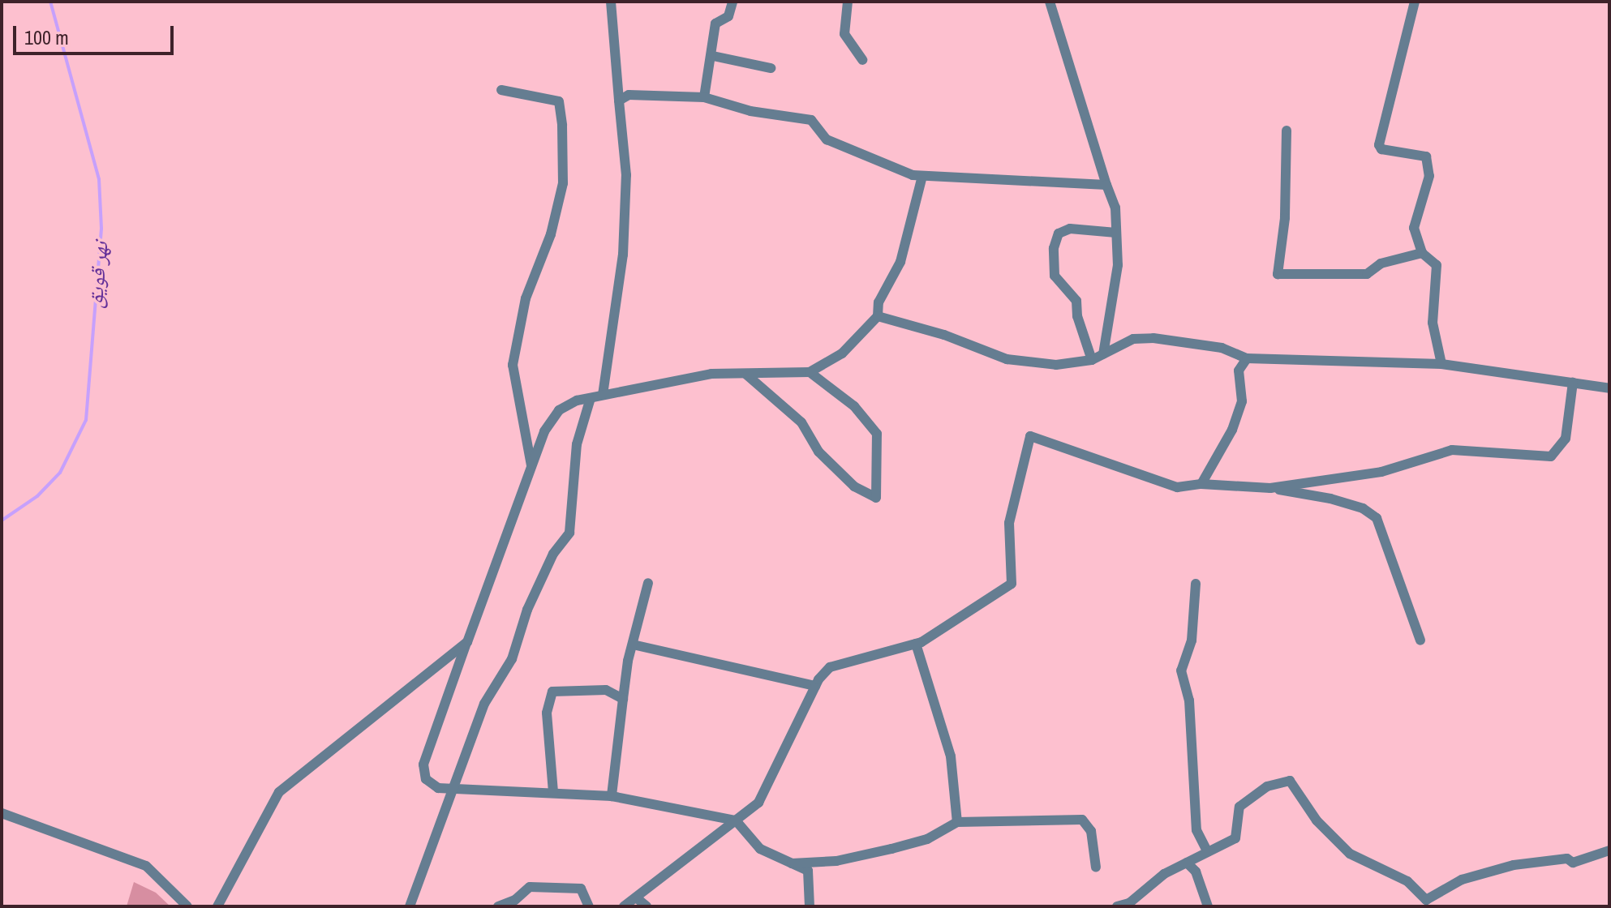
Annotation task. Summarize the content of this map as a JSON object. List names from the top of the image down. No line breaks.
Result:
{"water":["نهر قويق"],"scale_bar":"100 m"}
